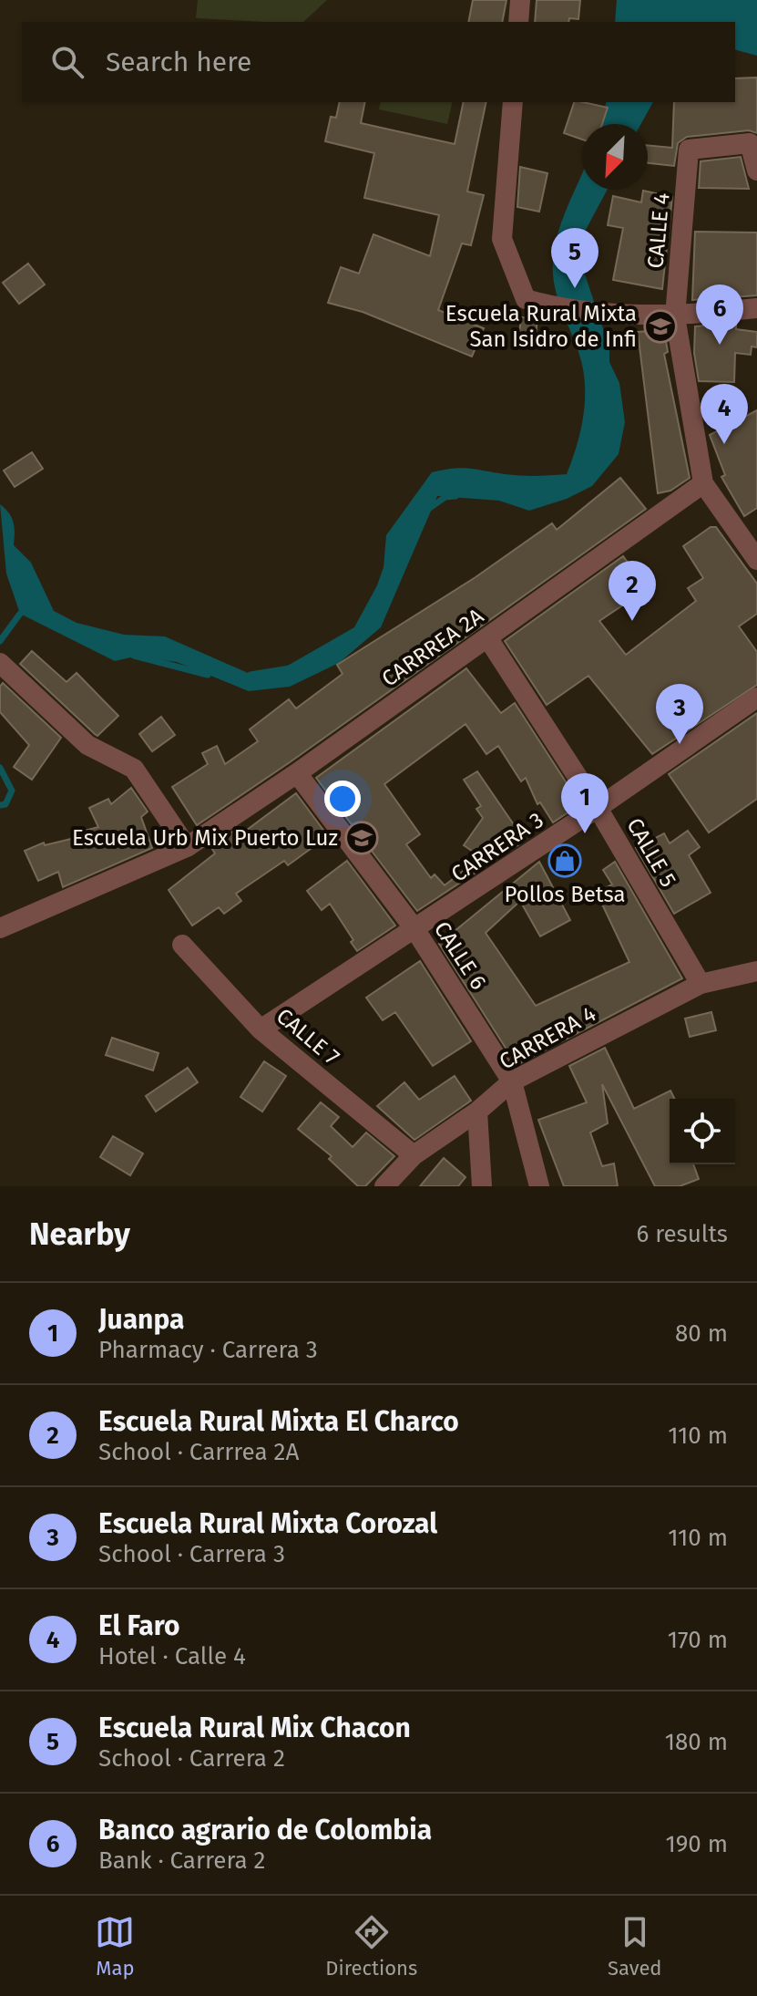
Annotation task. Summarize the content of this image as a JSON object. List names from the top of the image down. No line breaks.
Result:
{"streets":{"street":["CALLE 4","CARRREA 2A","CARRERA 3","CALLE 5","CALLE 6","CALLE 7","CARRERA 4"]},"crossings":[["CALLE 4","CARRREA 2A"],["CARRREA 2A","CALLE 5"],["CARRREA 2A","CALLE 6"],["CARRERA 3","CALLE 5"],["CARRERA 3","CALLE 6"],["CARRERA 3","CALLE 7"],["CALLE 5","CARRERA 4"],["CALLE 6","CARRERA 4"],["CALLE 7","CARRERA 4"]],"places":{"school or university":["Escuela Rural Mixta San Isidro de Infi","Escuela Urb Mix Puerto Luz"],"shop":["Pollos Betsa"]},"north":"bottom left","page":{"search":"Search here","pins":["5","6","4","2","3","1"],"heading":["Nearby","6 results"],"list":[{"mark":"1","name":"Juanpa","note":"Pharmacy · Carrera 3","value":"80 m"},{"mark":"2","name":"Escuela Rural Mixta El Charco","note":"School · Carrrea 2A","value":"110 m"},{"mark":"3","name":"Escuela Rural Mixta Corozal","note":"School · Carrera 3","value":"110 m"},{"mark":"4","name":"El Faro","note":"Hotel · Calle 4","value":"170 m"},{"mark":"5","name":"Escuela Rural Mix Chacon","note":"School · Carrera 2","value":"180 m"},{"mark":"6","name":"Banco agrario de Colombia","note":"Bank · Carrera 2","value":"190 m"}],"nav":["Map","Directions","Saved"]}}
